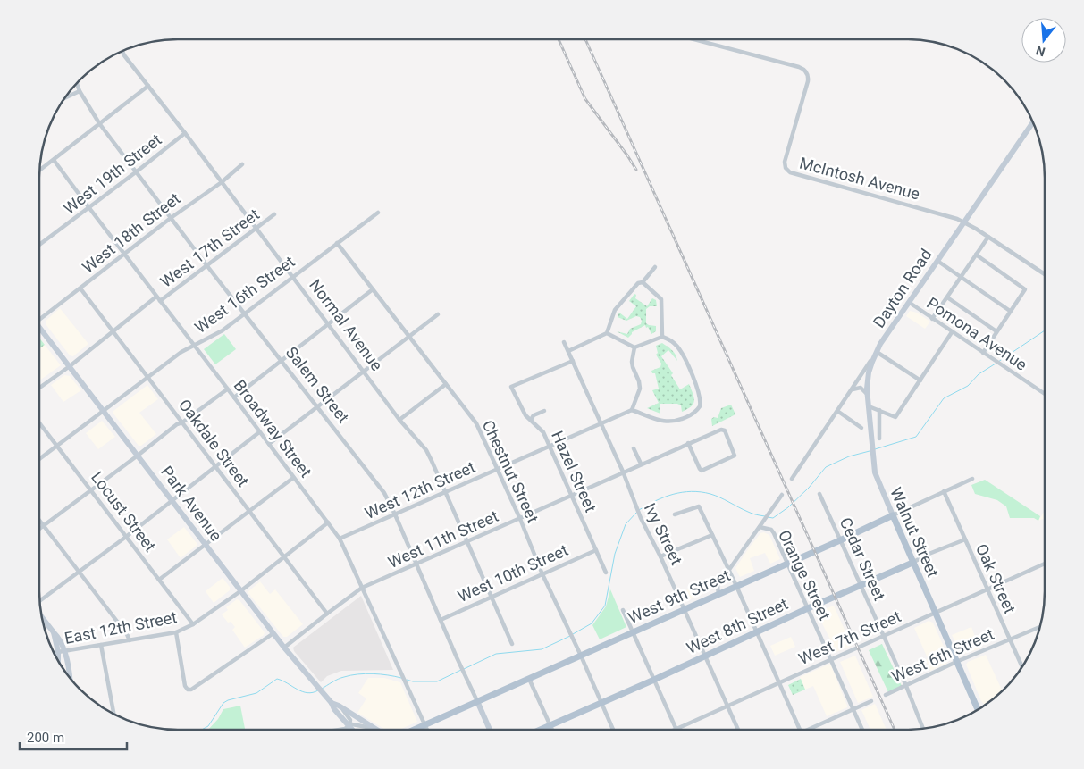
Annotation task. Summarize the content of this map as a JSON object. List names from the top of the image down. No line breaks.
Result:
{"streets":{"main road":["Walnut Street","West 9th Street","West 8th Street"],"street":["West 19th Street","McIntosh Avenue","West 18th Street","West 17th Street","Dayton Road","West 16th Street","Normal Avenue","Pomona Avenue","Salem Street","Broadway Street","Oakdale Street","Chestnut Street","Hazel Street","West 12th Street","Park Avenue","Locust Street","Ivy Street","West 11th Street","Cedar Street","West 10th Street","Orange Street","Oak Street","East 12th Street","West 7th Street","West 6th Street"]},"crossings":[["West 19th Street","Normal Avenue"],["West 19th Street","Salem Street"],["West 19th Street","Broadway Street"],["McIntosh Avenue","Dayton Road"],["West 18th Street","Normal Avenue"],["West 18th Street","Salem Street"],["West 18th Street","Broadway Street"],["West 18th Street","Oakdale Street"],["West 17th Street","Normal Avenue"],["West 17th Street","Salem Street"],["West 17th Street","Broadway Street"],["West 17th Street","Oakdale Street"],["West 17th Street","Park Avenue"],["Dayton Road","Pomona Avenue"],["Dayton Road","Walnut Street"],["West 16th Street","Normal Avenue"],["West 16th Street","Salem Street"],["West 16th Street","Broadway Street"],["West 16th Street","Oakdale Street"],["West 16th Street","Chestnut Street"],["West 16th Street","Park Avenue"],["West 16th Street","Locust Street"],["Normal Avenue","West 12th Street"],["Normal Avenue","West 11th Street"],["Normal Avenue","West 10th Street"],["Salem Street","West 12th Street"],["Salem Street","West 11th Street"],["Salem Street","West 10th Street"],["Salem Street","West 9th Street"],["Broadway Street","West 12th Street"],["Broadway Street","West 11th Street"],["Broadway Street","West 9th Street"],["Oakdale Street","West 11th Street"],["Chestnut Street","West 12th Street"],["Chestnut Street","West 11th Street"],["Chestnut Street","West 10th Street"],["Chestnut Street","West 9th Street"],["Chestnut Street","West 8th Street"],["Hazel Street","West 12th Street"],["Hazel Street","Ivy Street"],["Hazel Street","West 11th Street"],["Hazel Street","West 10th Street"],["West 12th Street","Ivy Street"],["Park Avenue","West 11th Street"],["Park Avenue","East 12th Street"],["Locust Street","East 12th Street"],["Walnut Street","West 9th Street"],["Walnut Street","West 8th Street"],["Walnut Street","West 7th Street"],["Walnut Street","West 6th Street"],["Ivy Street","West 11th Street"],["Ivy Street","West 9th Street"],["Ivy Street","West 8th Street"],["Ivy Street","West 7th Street"],["Cedar Street","West 9th Street"],["Cedar Street","West 8th Street"],["Cedar Street","West 7th Street"],["Cedar Street","West 6th Street"],["Orange Street","West 9th Street"],["Orange Street","West 8th Street"],["Orange Street","West 7th Street"],["Oak Street","West 9th Street"],["Oak Street","West 8th Street"],["Oak Street","West 7th Street"],["Oak Street","West 6th Street"]],"scale_bar":"200 m","north":"bottom"}
